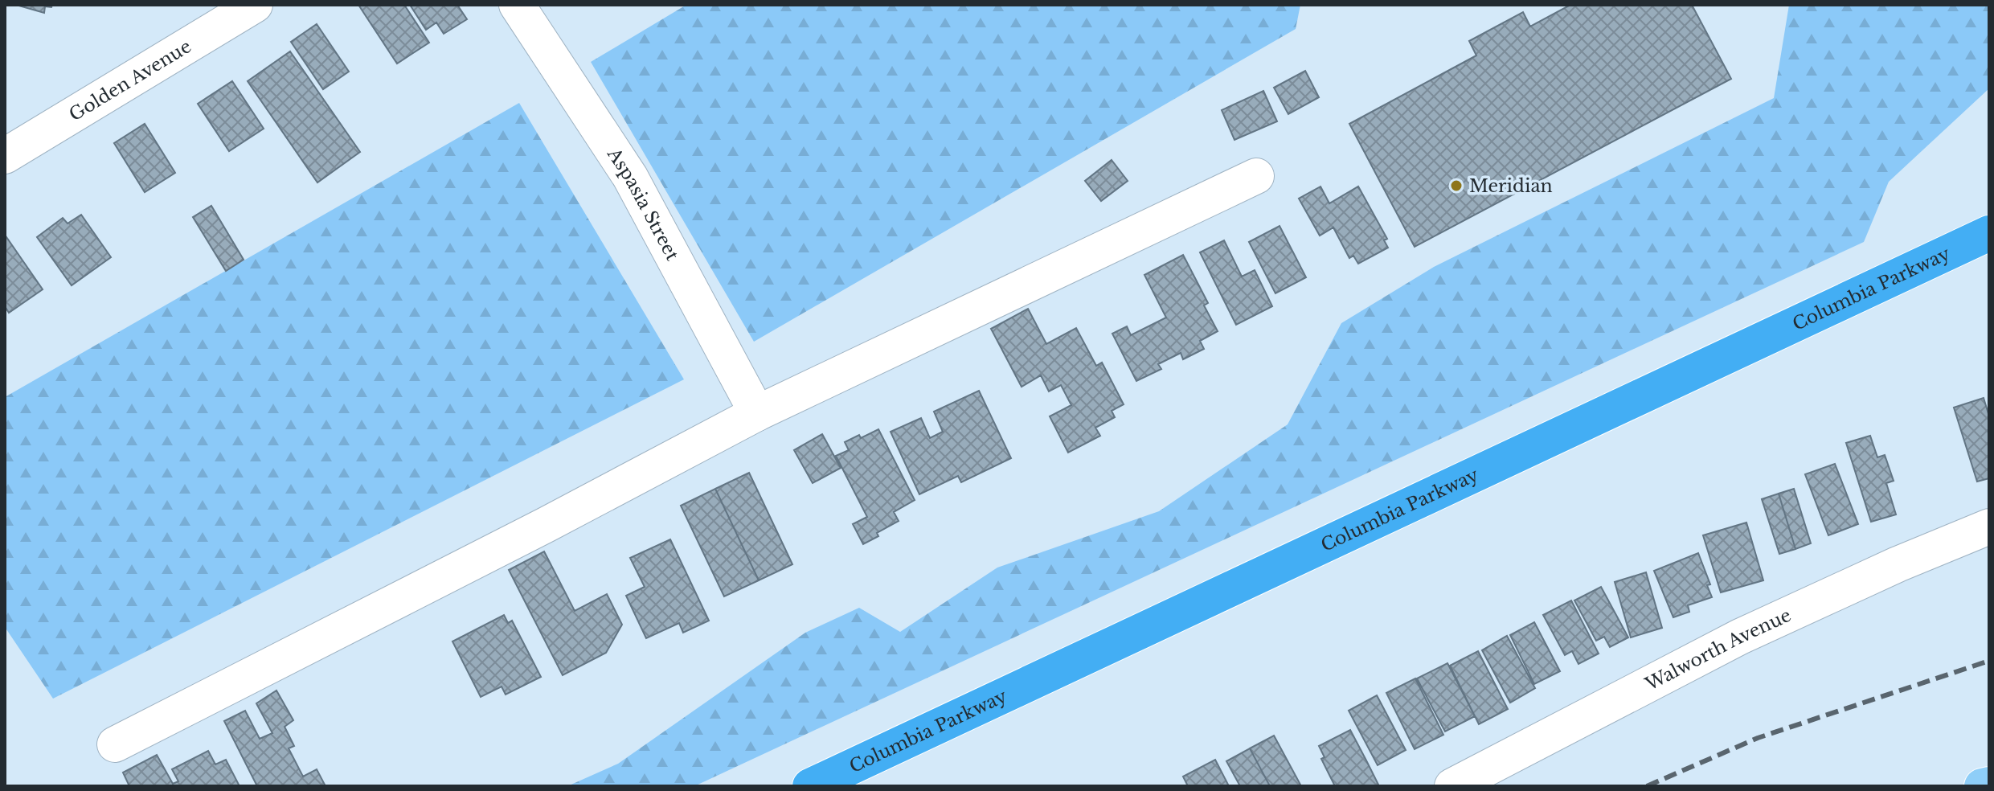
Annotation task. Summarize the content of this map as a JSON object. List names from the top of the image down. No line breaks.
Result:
{"streets":{"highway":["Columbia Parkway"],"street":["Golden Avenue","Aspasia Street","Walworth Avenue"]},"places":["Meridian"]}
